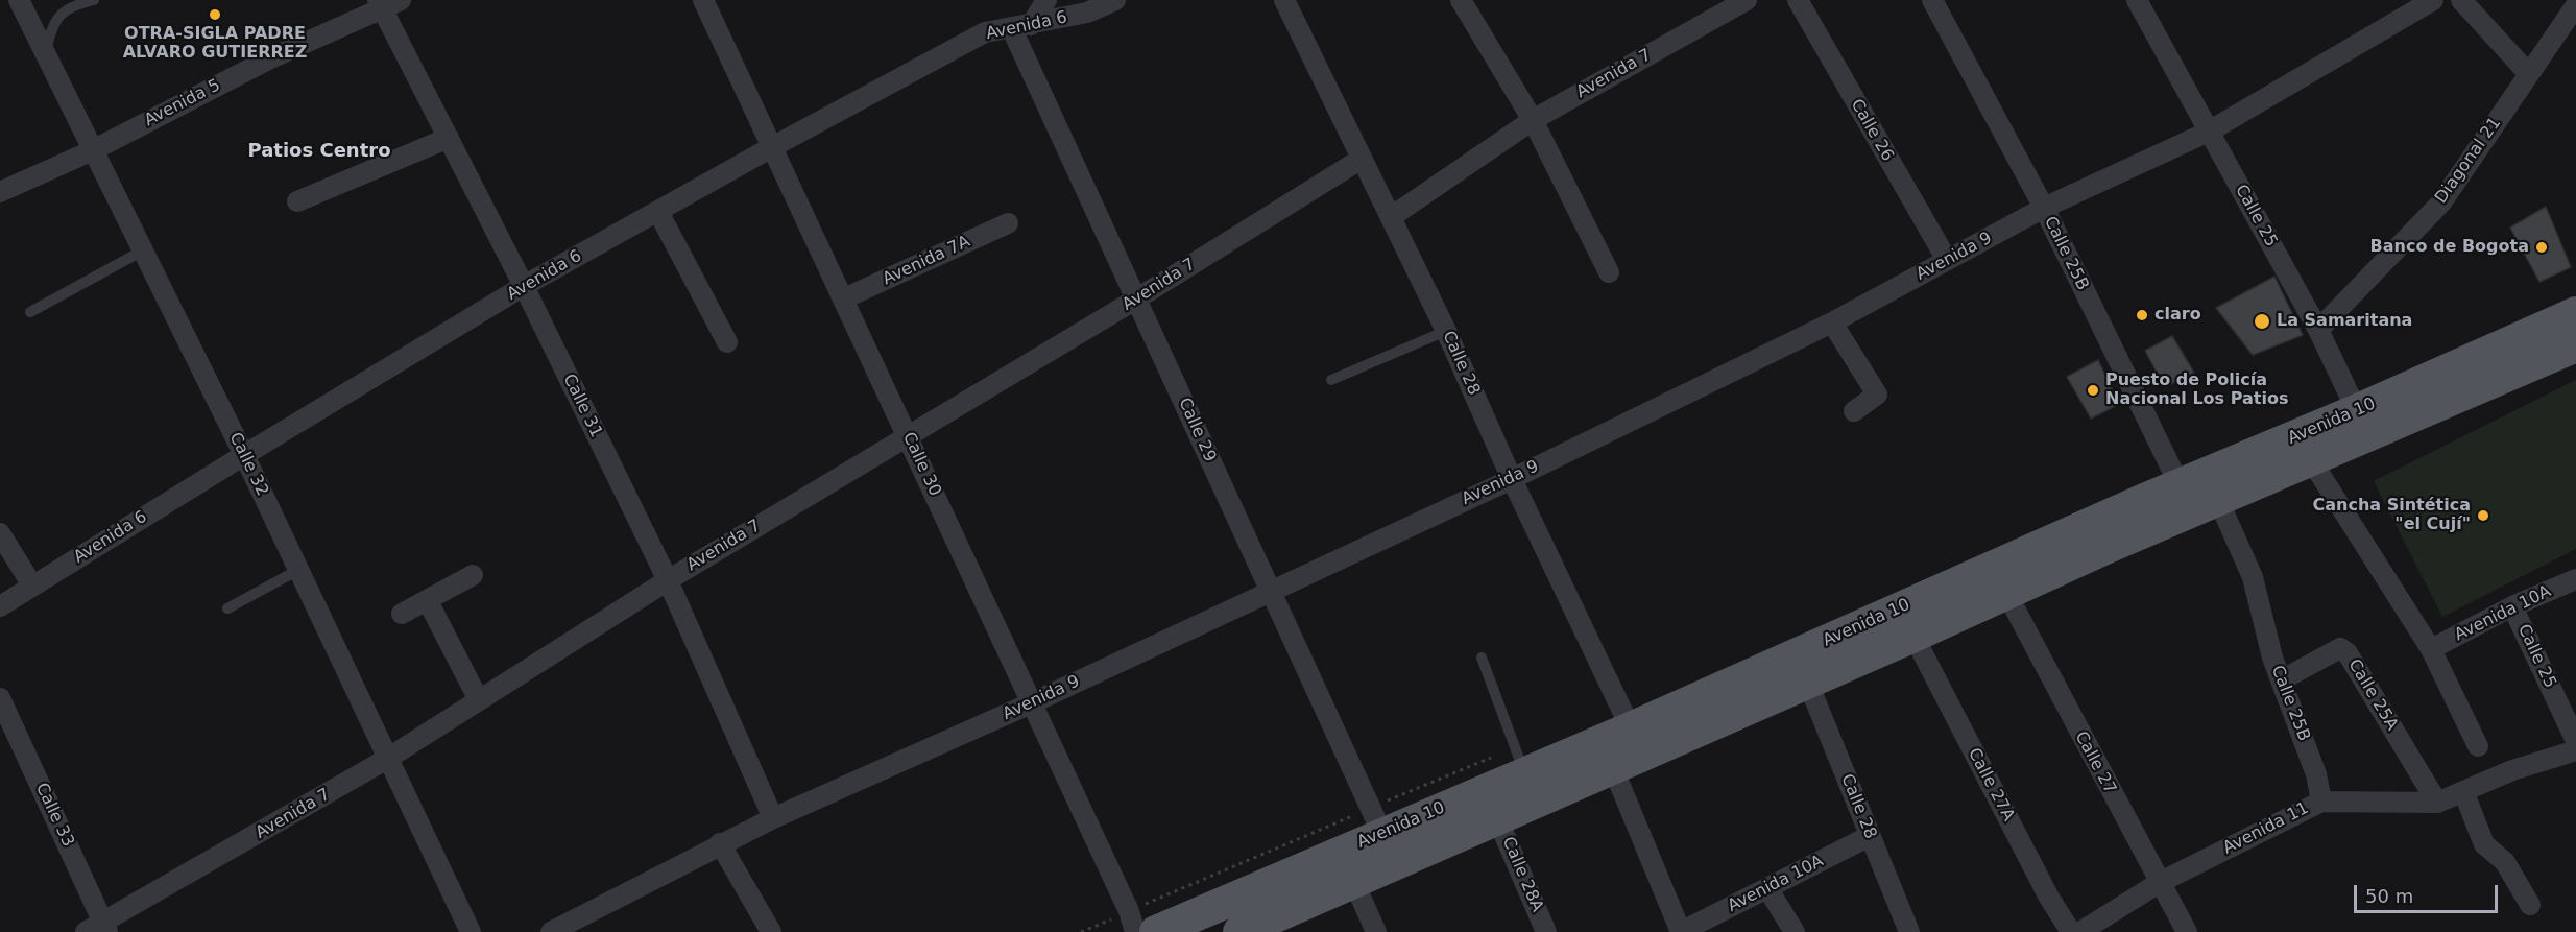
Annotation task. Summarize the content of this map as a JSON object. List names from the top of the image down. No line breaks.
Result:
{"streets":{"main road":["Avenida 10"],"street":["Avenida 6","Avenida 7","Avenida 5","Calle 26","Diagonal 21","Calle 25","Calle 25B","Avenida 9","Avenida 7A","Calle 28","Calle 31","Calle 29","Calle 32","Calle 30","Avenida 10A","Calle 25A","Calle 27","Calle 27A","Calle 33","Avenida 11","Calle 28A"]},"crossings":[["Avenida 6","Calle 31"],["Avenida 6","Calle 29"],["Avenida 6","Calle 32"],["Avenida 6","Calle 30"],["Avenida 7","Calle 28"],["Avenida 7","Calle 31"],["Avenida 7","Calle 29"],["Avenida 7","Calle 32"],["Avenida 7","Calle 30"],["Avenida 7","Calle 33"],["Avenida 5","Calle 31"],["Avenida 5","Calle 32"],["Calle 26","Avenida 9"],["Diagonal 21","Calle 25"],["Calle 25","Avenida 9"],["Calle 25","Avenida 10"],["Calle 25","Avenida 10A"],["Calle 25B","Avenida 9"],["Calle 25B","Avenida 10"],["Calle 25B","Calle 25A"],["Calle 25B","Avenida 11"],["Avenida 9","Calle 28"],["Avenida 9","Calle 31"],["Avenida 9","Calle 29"],["Avenida 9","Calle 30"],["Avenida 7A","Calle 30"],["Calle 28","Avenida 10"],["Calle 28","Avenida 10A"],["Avenida 10","Calle 29"],["Avenida 10","Calle 27"],["Avenida 10","Calle 27A"],["Avenida 10","Calle 28A"],["Calle 25A","Avenida 11"],["Calle 27","Avenida 11"]],"districts":["Patios Centro"],"places":["OTRA-SIGLA PADRE ALVARO GUTIERREZ","Banco de Bogota","claro","La Samaritana","Puesto de Policía Nacional Los Patios","Cancha Sintética \"el Cují\""],"scale_bar":"50 m"}
